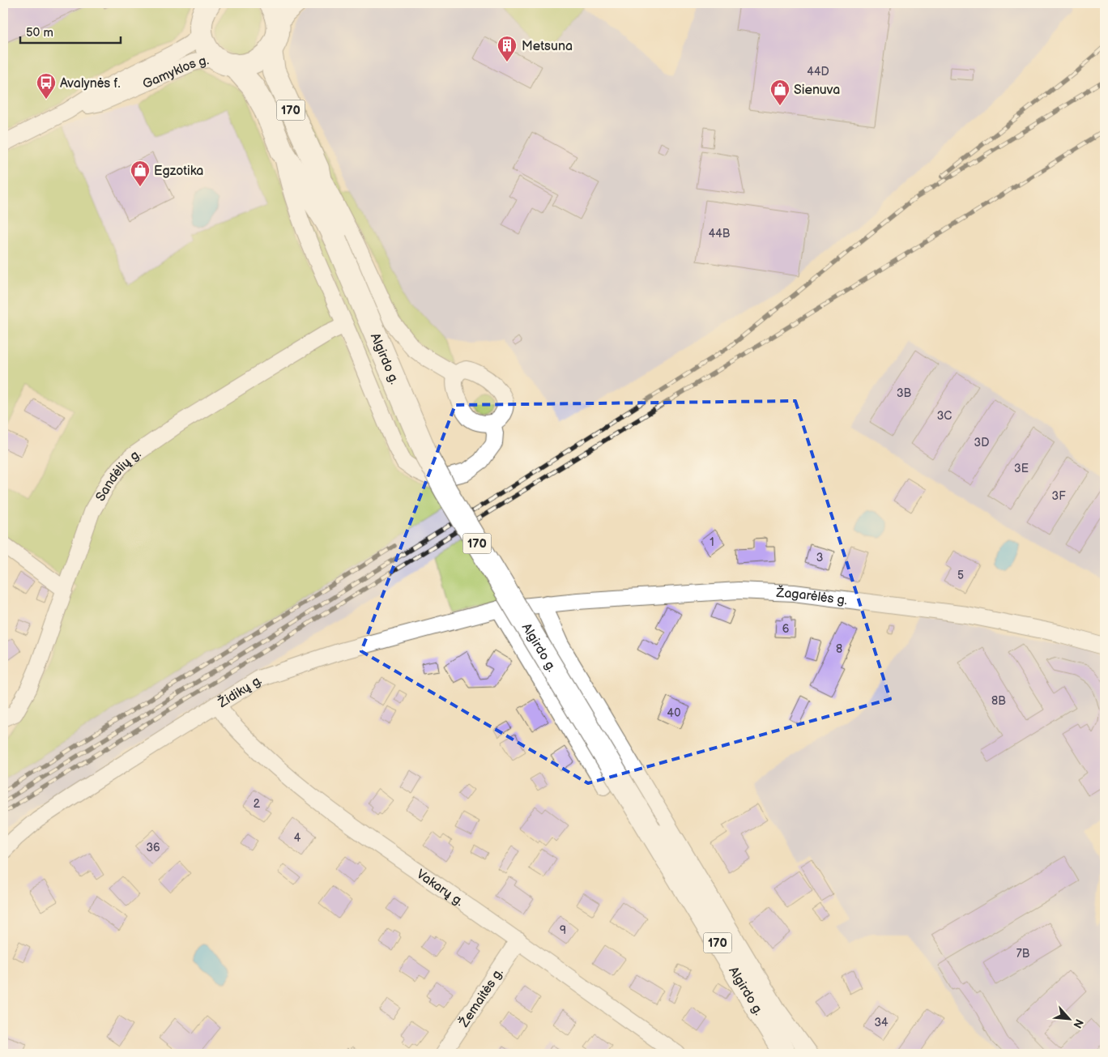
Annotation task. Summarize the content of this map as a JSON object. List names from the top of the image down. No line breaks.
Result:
{"streets":{"main road":["170","Algirdo g."],"street":["Gamyklos g.","Sandėlių g.","Žagarėlės g.","Židikų g.","Vakarų g.","Žemaitės g."]},"crossings":[["Gamyklos g.","Algirdo g."],["Žagarėlės g.","Židikų g."],["Židikų g.","Vakarų g."],["Vakarų g.","Žemaitės g."]],"places":{"building":["Metsuna"],"bus stop":["Avalynės f."],"shop":["Sienuva","Egzotika"]},"house_numbers":["44D","44B","3B","3C","3D","3E","3F","1","3","5","6","8","8B","40","2","4","36","9","7B","34"],"scale_bar":"50 m","north":"bottom right"}
